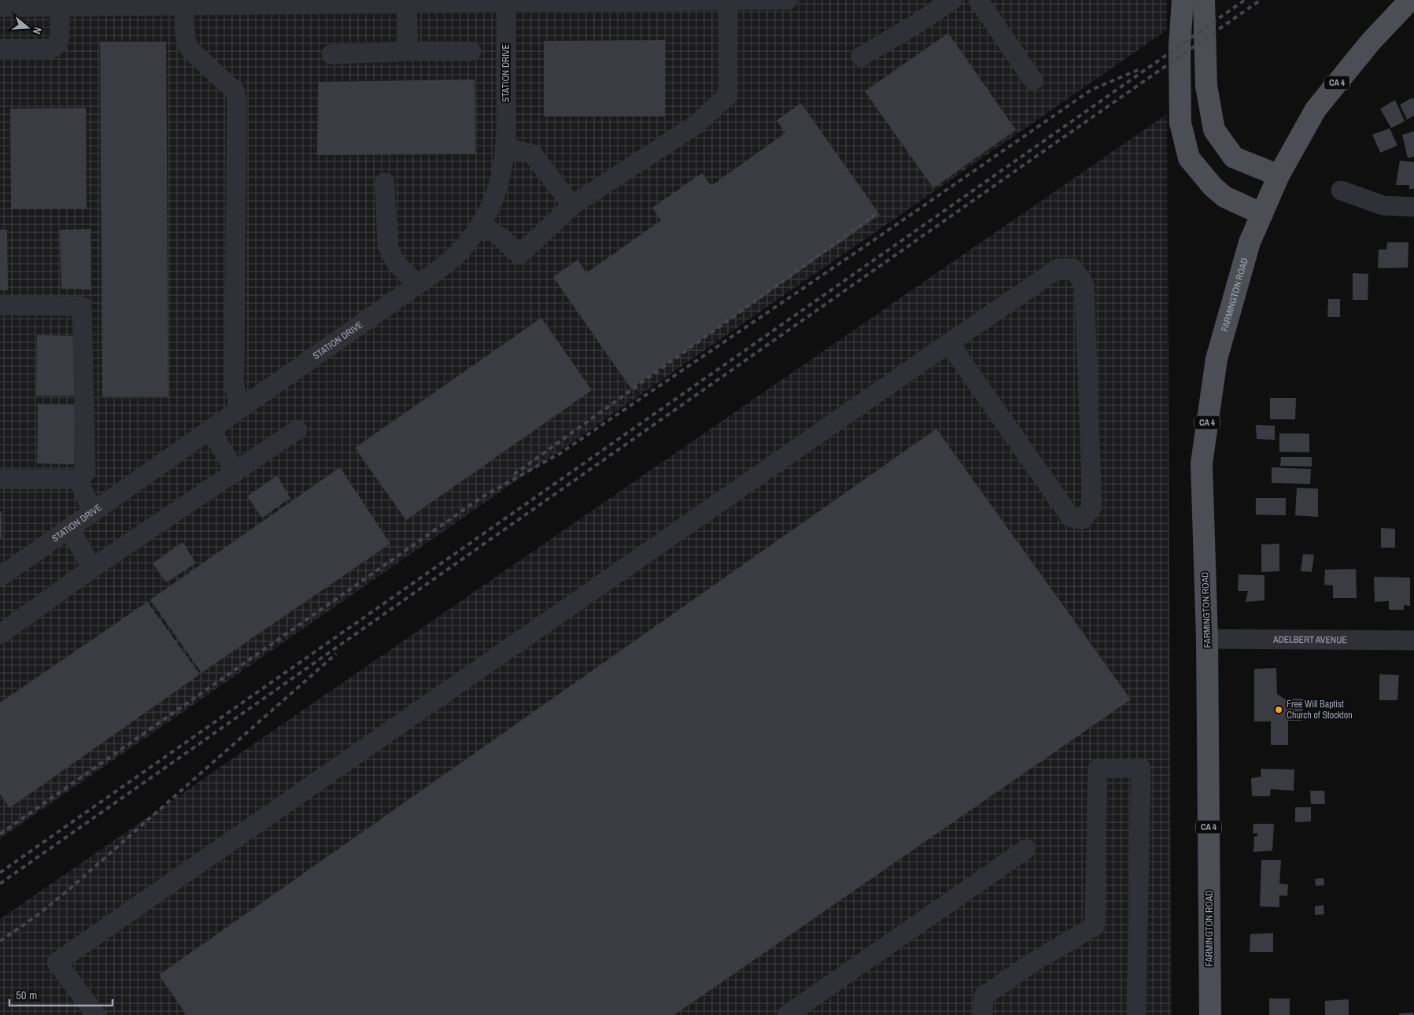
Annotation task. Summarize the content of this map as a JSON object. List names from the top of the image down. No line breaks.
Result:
{"streets":{"main road":["CA 4","FARMINGTON ROAD"],"street":["STATION DRIVE","ADELBERT AVENUE"]},"crossings":[["CA 4","FARMINGTON ROAD"],["FARMINGTON ROAD","ADELBERT AVENUE"]],"places":["Free Will Baptist Church of Stockton"],"scale_bar":"50 m","north":"right"}
